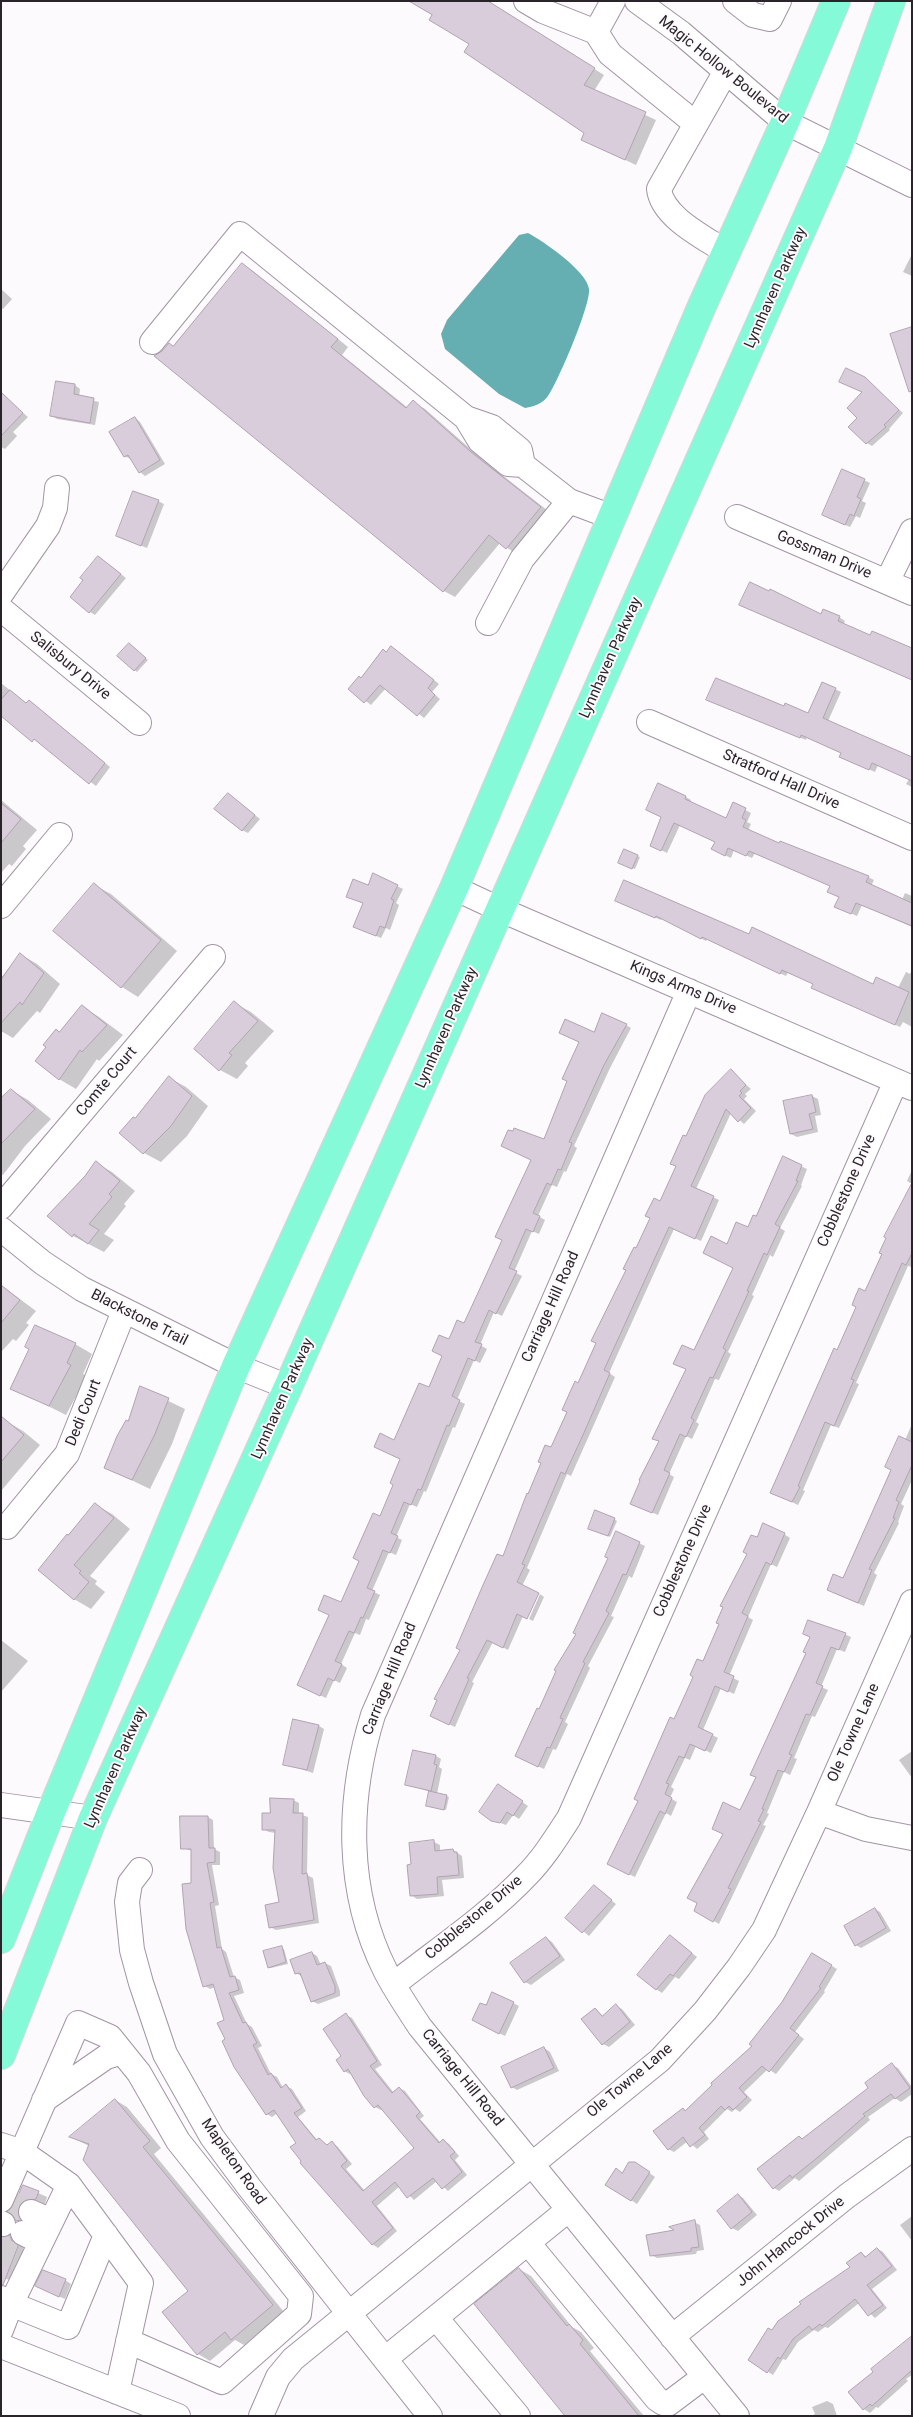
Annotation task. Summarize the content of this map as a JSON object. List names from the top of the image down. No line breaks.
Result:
{"streets":{"main road":["Lynnhaven Parkway"],"street":["Magic Hollow Boulevard","Gossman Drive","Salisbury Drive","Stratford Hall Drive","Kings Arms Drive","Comte Court","Cobblestone Drive","Carriage Hill Road","Blackstone Trail","Dedi Court","Ole Towne Lane","Mapleton Road","John Hancock Drive"]},"crossings":[["Magic Hollow Boulevard","Lynnhaven Parkway"],["Lynnhaven Parkway","Kings Arms Drive"],["Lynnhaven Parkway","Blackstone Trail"],["Kings Arms Drive","Cobblestone Drive"],["Kings Arms Drive","Carriage Hill Road"],["Cobblestone Drive","Carriage Hill Road"],["Carriage Hill Road","Ole Towne Lane"],["Carriage Hill Road","John Hancock Drive"],["Blackstone Trail","Dedi Court"],["Ole Towne Lane","Mapleton Road"]]}
